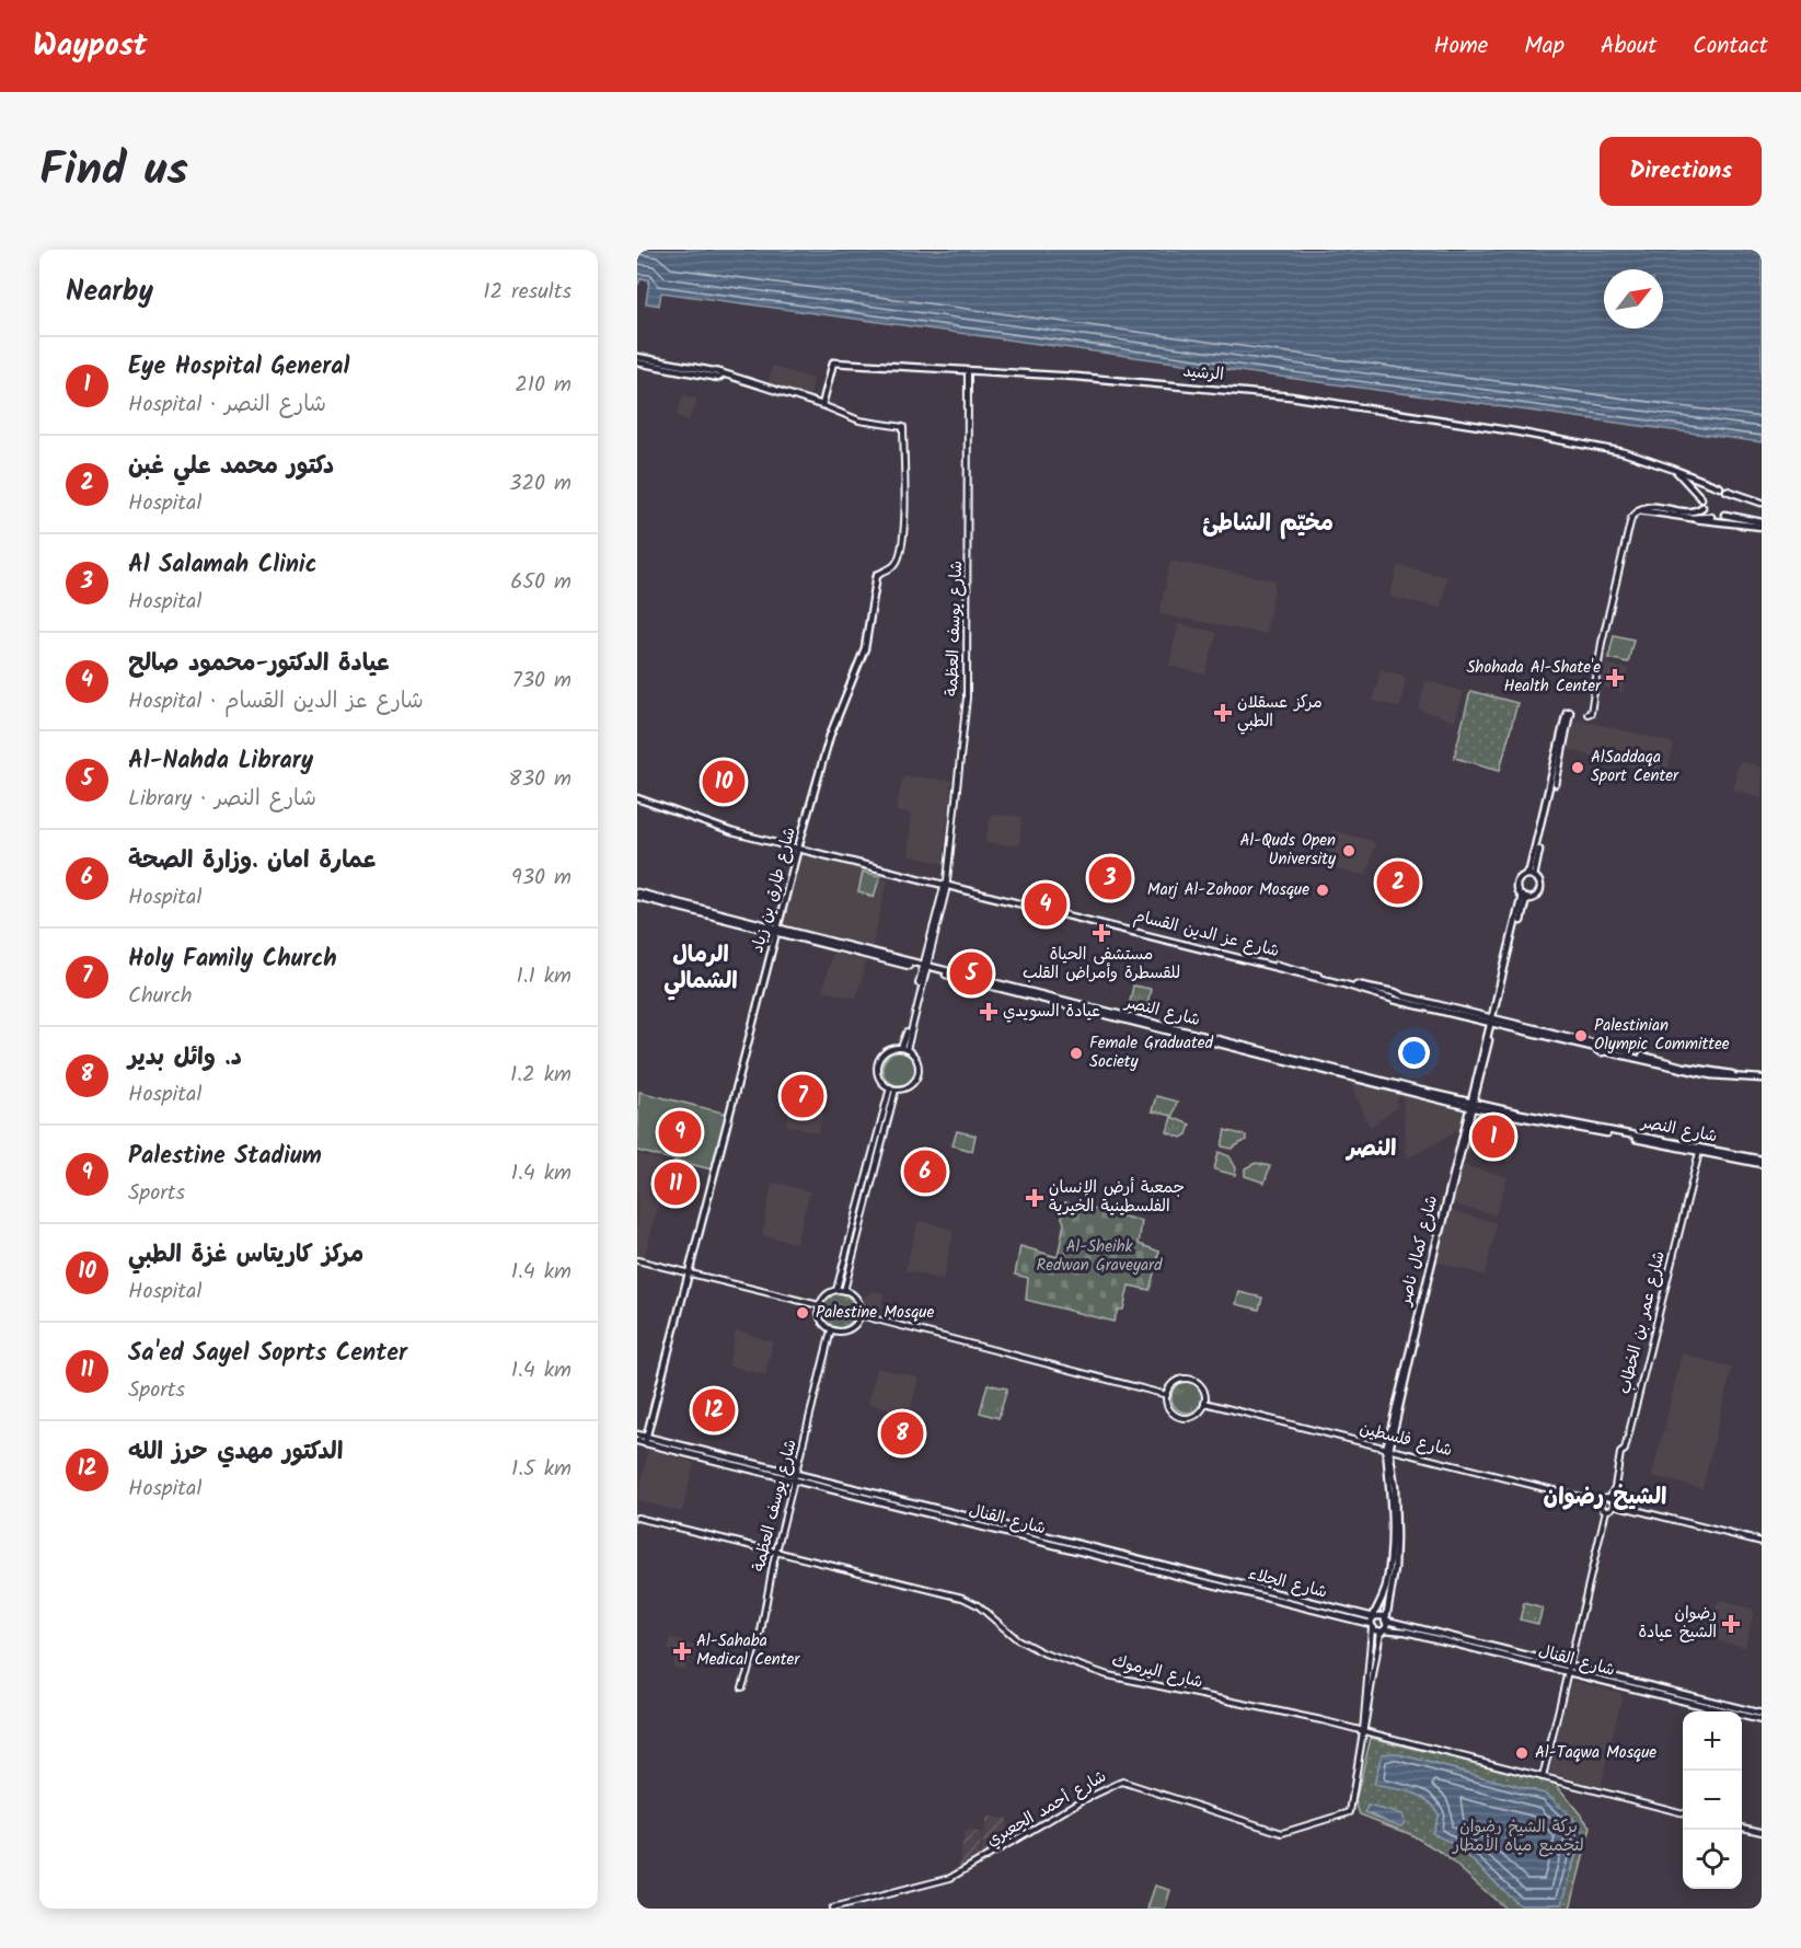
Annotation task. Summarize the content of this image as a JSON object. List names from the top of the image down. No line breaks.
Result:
{"streets":{"main road":["الرشيد","شارع طارق بن زياد","شارع عز الدين القسام","شارع النصر","شارع كمال ناصر","شارع القنال","شارع الجلاء"],"street":["شارع يوسف العظمة","شارع عمر بن الخطاب","شارع فلسطين","شارع اليرموك","شارع أحمد الجعبري"]},"crossings":[["الرشيد","شارع يوسف العظمة"],["شارع يوسف العظمة","شارع عز الدين القسام"],["شارع يوسف العظمة","شارع النصر"],["شارع يوسف العظمة","شارع القنال"],["شارع يوسف العظمة","شارع اليرموك"],["شارع طارق بن زياد","شارع عز الدين القسام"],["شارع طارق بن زياد","شارع النصر"],["شارع طارق بن زياد","شارع القنال"],["شارع عز الدين القسام","شارع كمال ناصر"],["شارع النصر","شارع كمال ناصر"],["شارع النصر","شارع عمر بن الخطاب"],["شارع كمال ناصر","شارع فلسطين"],["شارع كمال ناصر","شارع القنال"],["شارع كمال ناصر","شارع الجلاء"],["شارع القنال","شارع الجلاء"],["شارع اليرموك","شارع أحمد الجعبري"]],"districts":["مخيّم الشاطئ","الرمال الشمالي","النصر","الشيخ رضوان"],"parks":["Al-Sheihk Redwan Graveyard","بركة الشيخ رضوان لتجميع مياه الأمطار"],"places":{"health":["Shohada Al-Shate'e Health Center","مركز عسقلان الطبي","مستشفى الحياة للقسطرة وأمراض القلب","عيادة السويدي","جمعية أرض الإنسان الفلسطينية الخيرية","رضوان الشيخ عيادة","Al-Sahaba Medical Center"],"other":["AlSaddaqa Sport Center","Al-Quds Open University","Marj Al-Zohoor Mosque","Palestinian Olympic Committee","Female Graduated Society","Palestine Mosque","Al-Taqwa Mosque"]},"north":"top right","page":{"header":"Waypost","nav":["Home","Map","About","Contact"],"title":"Find us","buttons":"Directions","heading":["Nearby","12 results"],"list":[{"mark":"1","name":"Eye Hospital General","note":"Hospital · شارع النصر","value":"210 m"},{"mark":"2","name":"دكتور محمد علي غبن","note":"Hospital","value":"320 m"},{"mark":"3","name":"Al Salamah Clinic","note":"Hospital","value":"650 m"},{"mark":"4","name":"عيادة الدكتور-محمود صالح","note":"Hospital · شارع عز الدين القسام","value":"730 m"},{"mark":"5","name":"Al-Nahda Library","note":"Library · شارع النصر","value":"830 m"},{"mark":"6","name":"عمارة امان .وزارة الصحة","note":"Hospital","value":"930 m"},{"mark":"7","name":"Holy Family Church","note":"Church","value":"1.1 km"},{"mark":"8","name":"د. وائل بدير","note":"Hospital","value":"1.2 km"},{"mark":"9","name":"Palestine Stadium","note":"Sports","value":"1.4 km"},{"mark":"10","name":"مركز كاريتاس غزة الطبي","note":"Hospital","value":"1.4 km"},{"mark":"11","name":"Sa'ed Sayel Soprts Center","note":"Sports","value":"1.4 km"},{"mark":"12","name":"الدكتور مهدي حرز الله","note":"Hospital","value":"1.5 km"}],"pins":["10","3","2","4","5","7","9","1","6","11","12","8"],"map_buttons":["+","−"]}}
